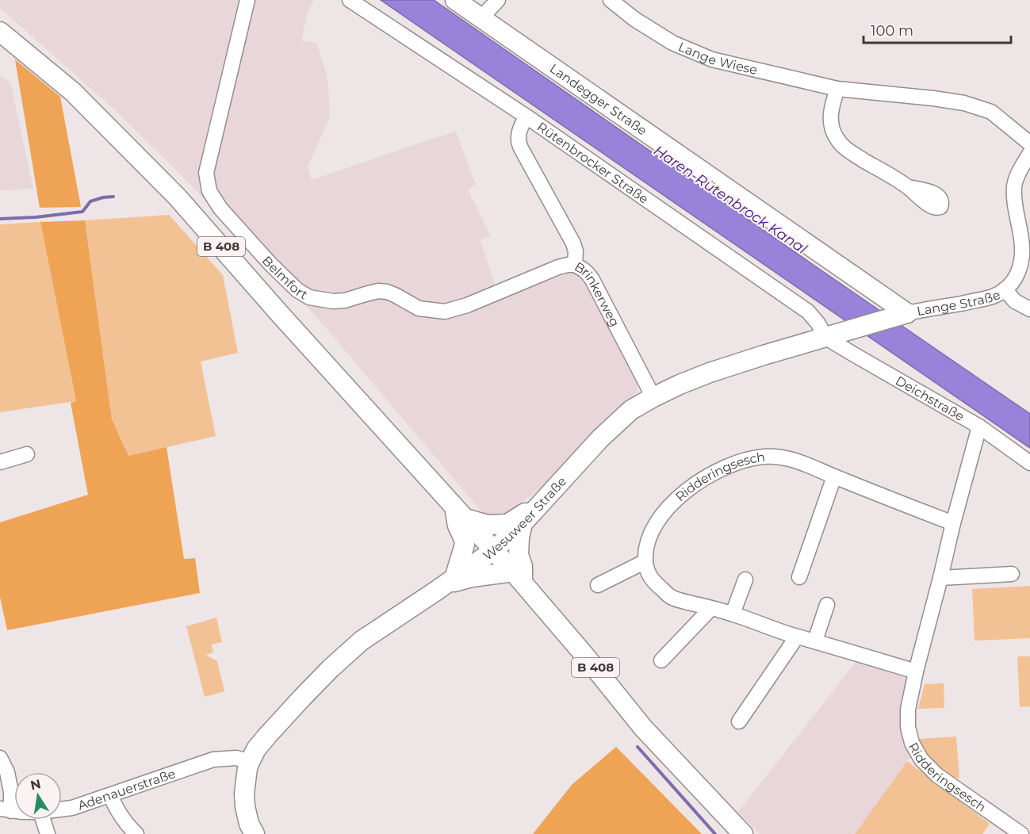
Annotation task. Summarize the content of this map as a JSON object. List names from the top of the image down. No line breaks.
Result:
{"streets":{"main road":["Landegger Straße","B 408","Wesuweer Straße"],"street":["Lange Wiese","Rütenbrocker Straße","Belmfort","Brinkerweg","Lange Straße","Deichstraße","Ridderingsesch","Adenauerstraße"]},"crossings":[["Landegger Straße","Lange Straße"],["Landegger Straße","Wesuweer Straße"],["Rütenbrocker Straße","Brinkerweg"],["Rütenbrocker Straße","Deichstraße"],["Rütenbrocker Straße","Wesuweer Straße"],["B 408","Wesuweer Straße"],["Belmfort","Brinkerweg"],["Brinkerweg","Wesuweer Straße"],["Lange Straße","Wesuweer Straße"],["Deichstraße","Ridderingsesch"],["Deichstraße","Wesuweer Straße"],["Wesuweer Straße","Adenauerstraße"]],"water":["Haren-Rütenbrock Kanal"],"scale_bar":"100 m","north":"top"}
